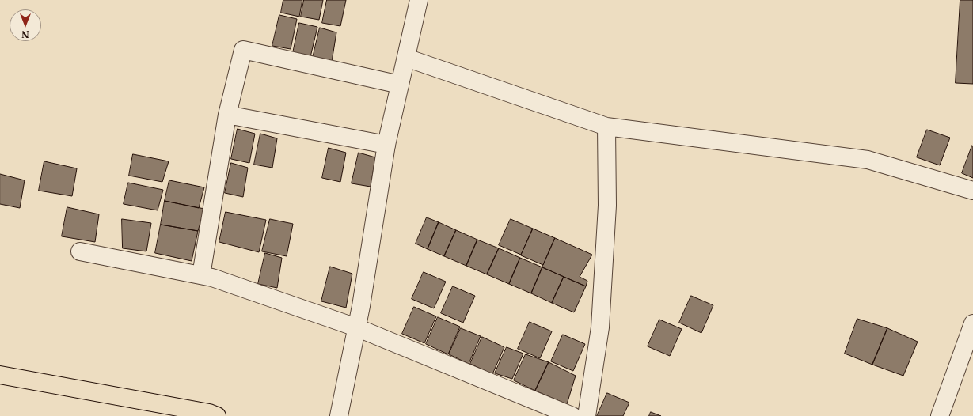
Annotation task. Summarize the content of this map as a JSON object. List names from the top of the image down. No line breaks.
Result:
{"north":"bottom"}
